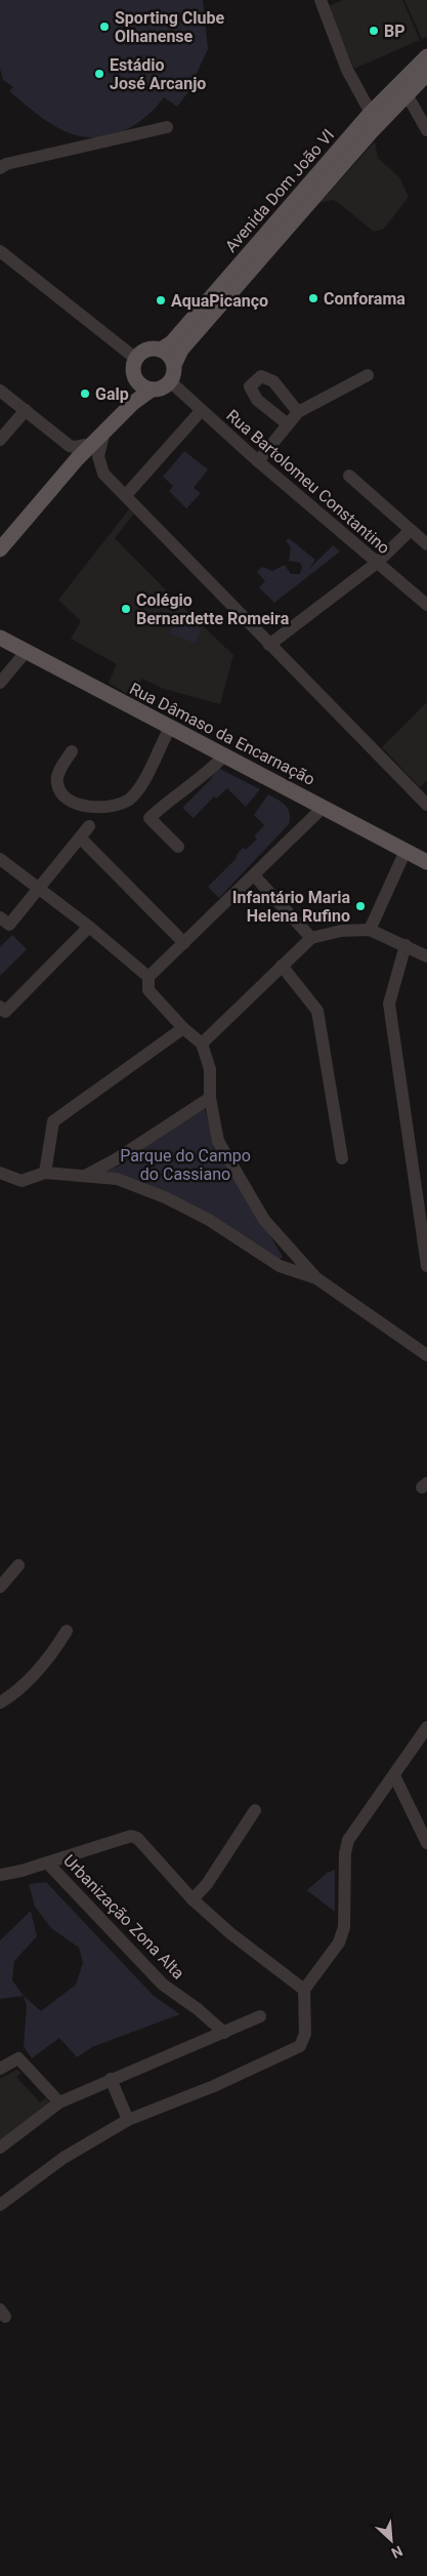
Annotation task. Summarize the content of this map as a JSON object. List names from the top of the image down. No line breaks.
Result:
{"streets":{"main road":["Avenida Dom João VI","Rua Dâmaso da Encarnação"],"street":["Rua Bartolomeu Constantino","Urbanização Zona Alta"]},"crossings":[["Avenida Dom João VI","Rua Bartolomeu Constantino"]],"parks":["Parque do Campo do Cassiano"],"places":["Sporting Clube Olhanense","BP","Estádio José Arcanjo","Conforama","AquaPicanço","Galp","Colégio Bernardette Romeira","Infantário Maria Helena Rufino"],"north":"bottom right"}
